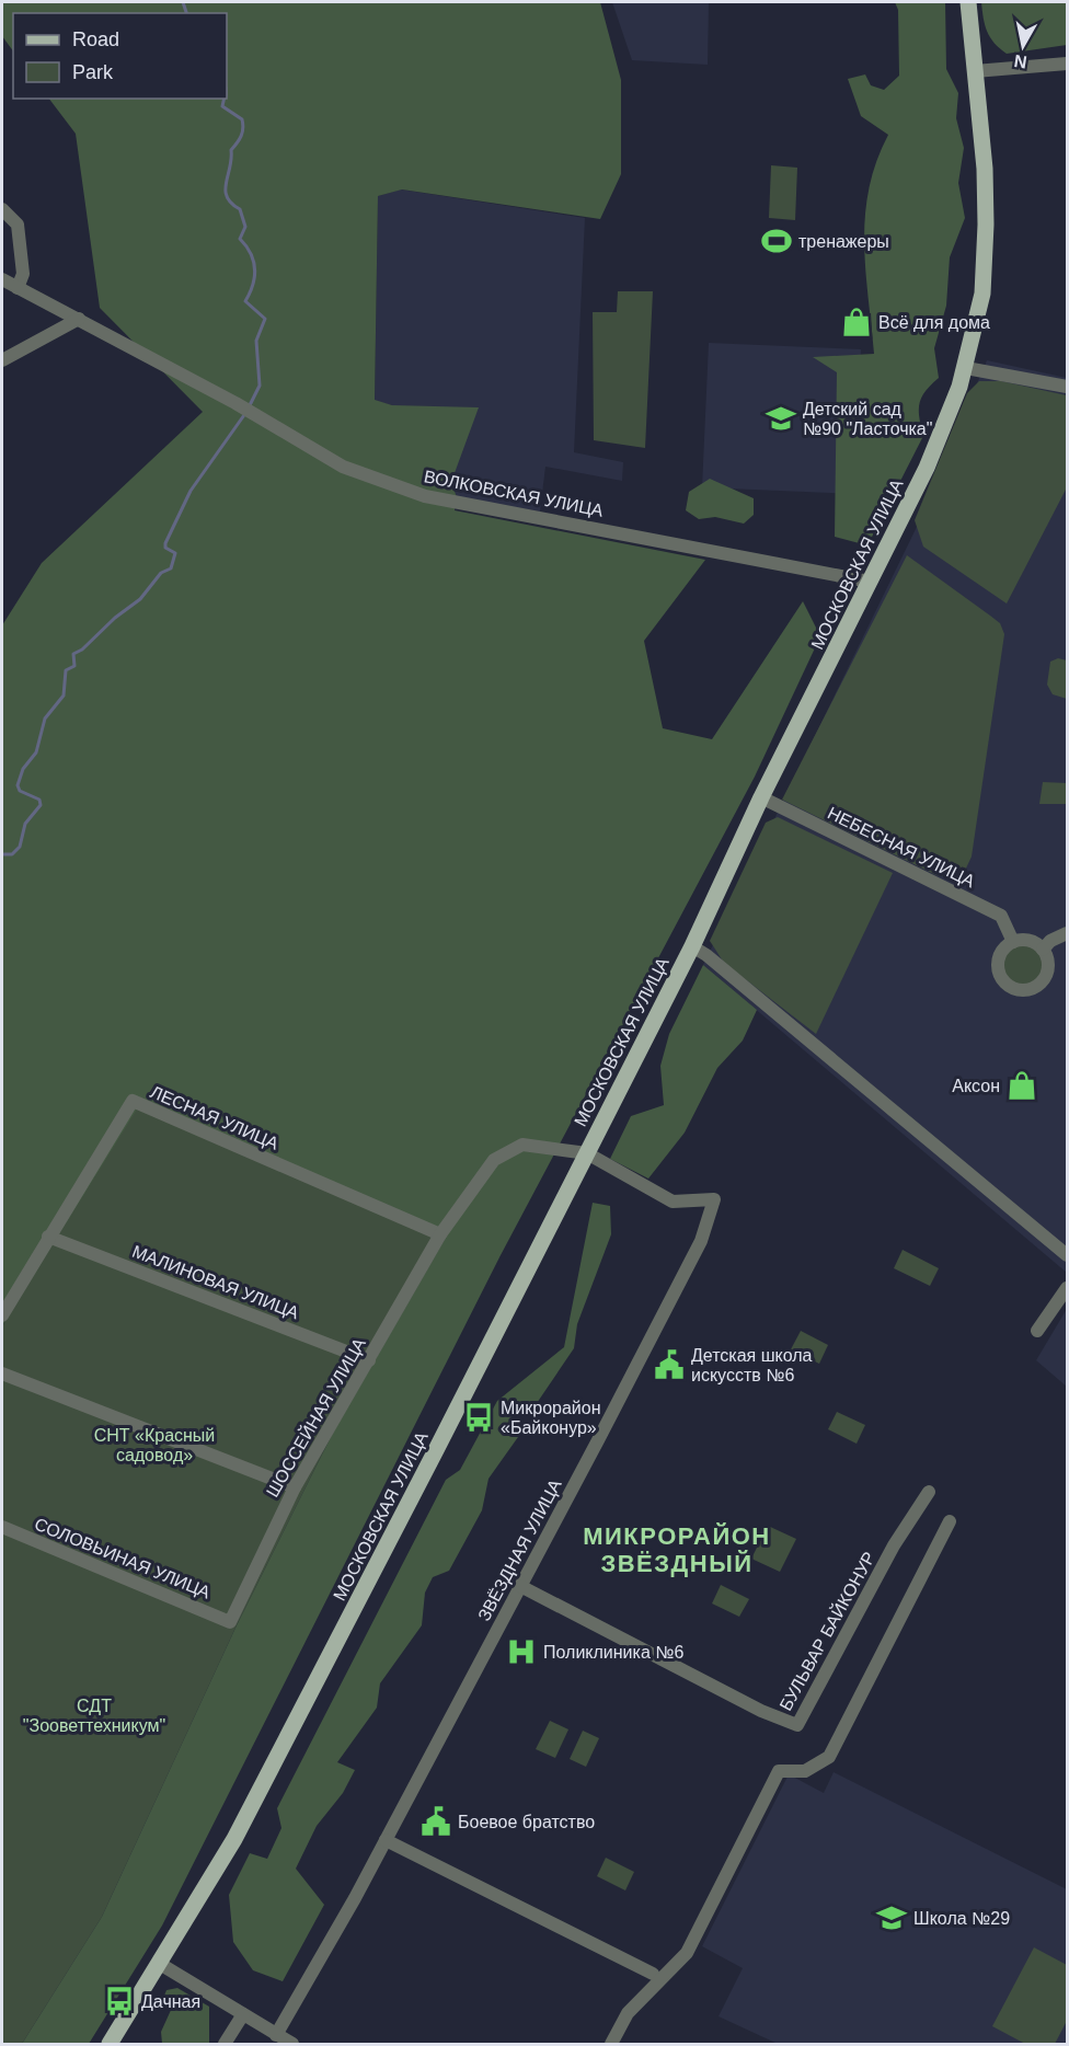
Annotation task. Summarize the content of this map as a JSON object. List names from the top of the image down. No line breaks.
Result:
{"streets":{"main road":["МОСКОВСКАЯ УЛИЦА"],"street":["ВОЛКОВСКАЯ УЛИЦА","НЕБЕСНАЯ УЛИЦА","ЛЕСНАЯ УЛИЦА","МАЛИНОВАЯ УЛИЦА","ШОССЕЙНАЯ УЛИЦА","ЗВЁЗДНАЯ УЛИЦА","СОЛОВЬИНАЯ УЛИЦА","БУЛЬВАР БАЙКОНУР"]},"crossings":[["ВОЛКОВСКАЯ УЛИЦА","МОСКОВСКАЯ УЛИЦА"],["МОСКОВСКАЯ УЛИЦА","НЕБЕСНАЯ УЛИЦА"],["МОСКОВСКАЯ УЛИЦА","ШОССЕЙНАЯ УЛИЦА"],["МОСКОВСКАЯ УЛИЦА","ЗВЁЗДНАЯ УЛИЦА"],["ЛЕСНАЯ УЛИЦА","МАЛИНОВАЯ УЛИЦА"],["ЛЕСНАЯ УЛИЦА","ШОССЕЙНАЯ УЛИЦА"],["МАЛИНОВАЯ УЛИЦА","ШОССЕЙНАЯ УЛИЦА"],["ШОССЕЙНАЯ УЛИЦА","ЗВЁЗДНАЯ УЛИЦА"],["ШОССЕЙНАЯ УЛИЦА","СОЛОВЬИНАЯ УЛИЦА"],["ЗВЁЗДНАЯ УЛИЦА","БУЛЬВАР БАЙКОНУР"]],"districts":["МИКРОРАЙОН ЗВЁЗДНЫЙ"],"parks":["СНТ «Красный садовод»","СДТ \"Зооветтехникум\""],"places":{"sports":["тренажеры"],"shop":["Всё для дома","Аксон"],"school or university":["Детский сад №90 \"Ласточка\"","Школа №29"],"public building":["Детская школа искусств №6","Боевое братство"],"bus stop":["Микрорайон «Байконур»","Дачная"],"hospital":["Поликлиника №6"]},"legend":["Road","Park"],"north":"bottom"}
